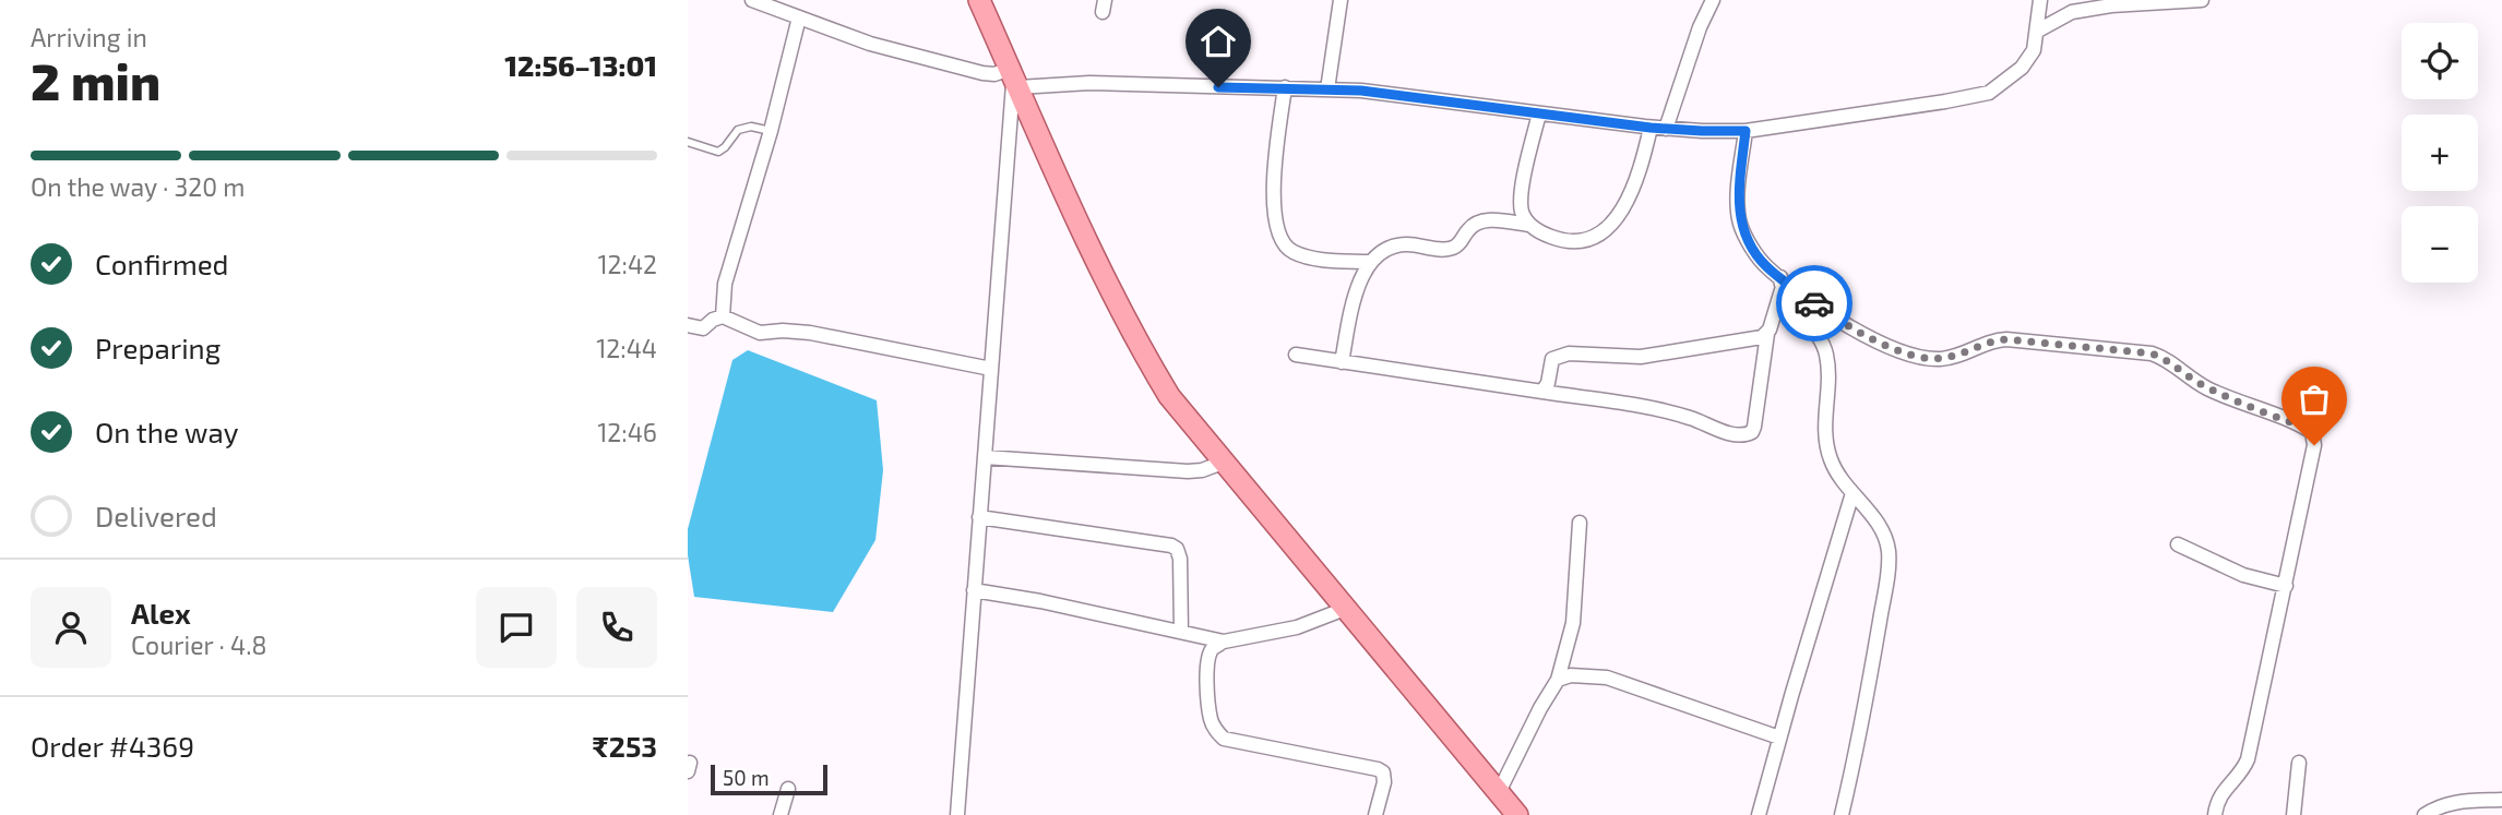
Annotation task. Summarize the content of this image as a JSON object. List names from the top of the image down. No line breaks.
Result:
{"scale_bar":"50 m","page":{"heading":["2 min","Arriving in","12:56–13:01"],"panel":["Alex","Courier · 4.8","Order #4369","₹253"],"map_buttons":["+","−"],"bar":"On the way · 320 m","list":[["Confirmed","12:42"],["Preparing","12:44"],["On the way","12:46"],"Delivered"],"scale":"50 m"}}
